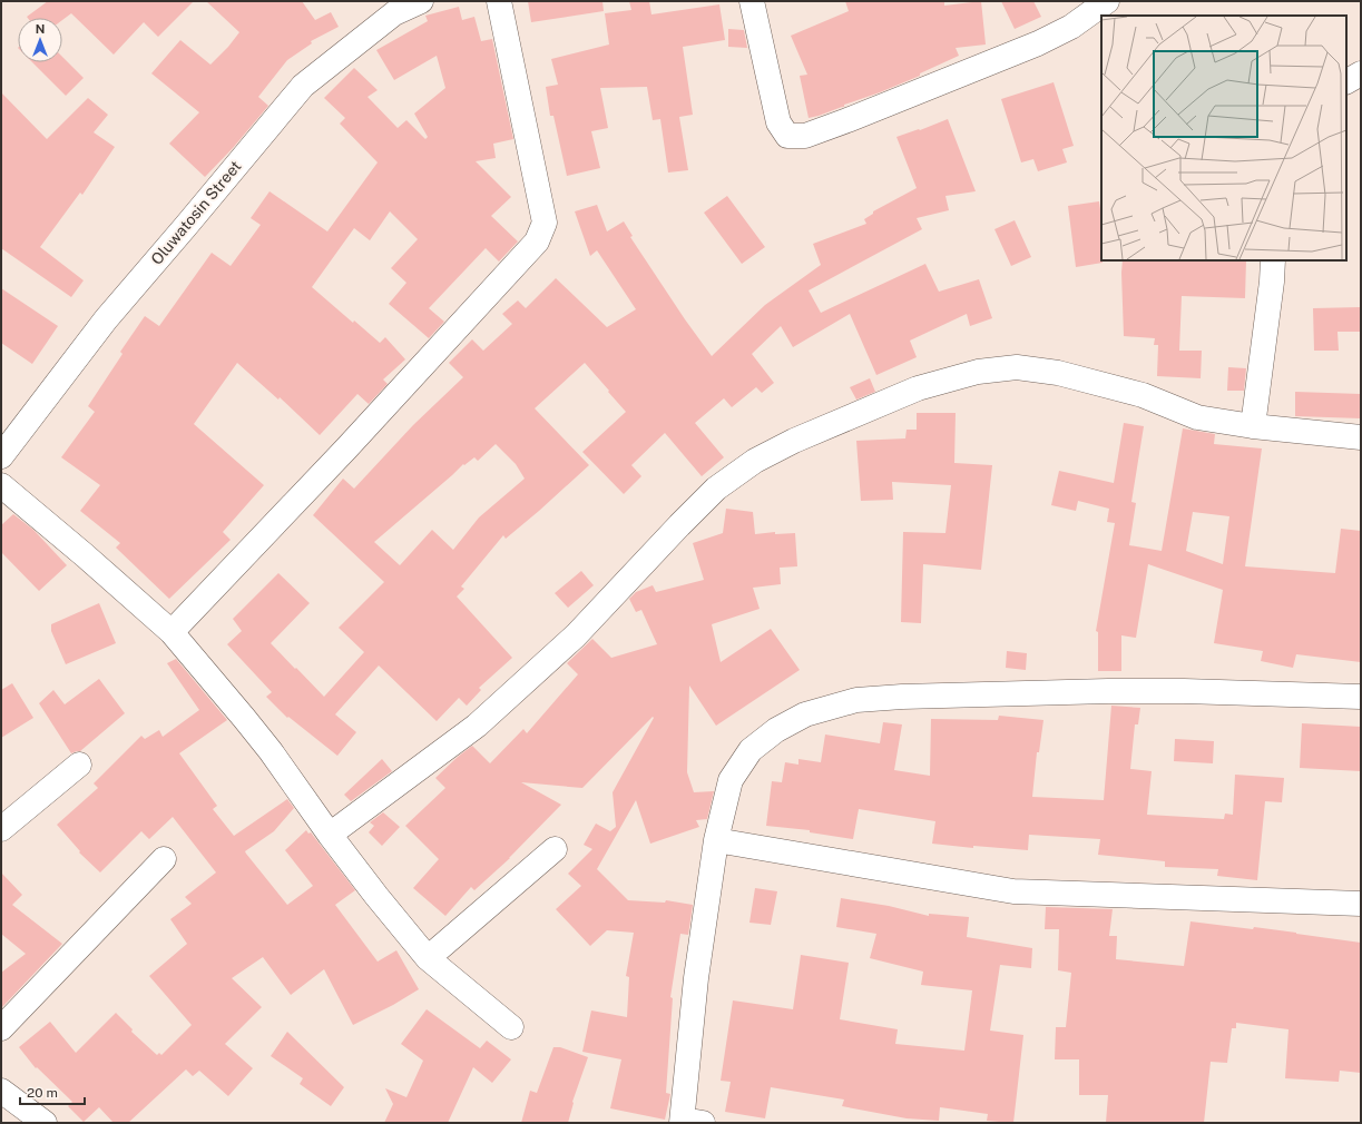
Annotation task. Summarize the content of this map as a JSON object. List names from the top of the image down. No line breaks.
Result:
{"streets":{"street":["Oluwatosin Street"]},"scale_bar":"20 m","north":"top"}
